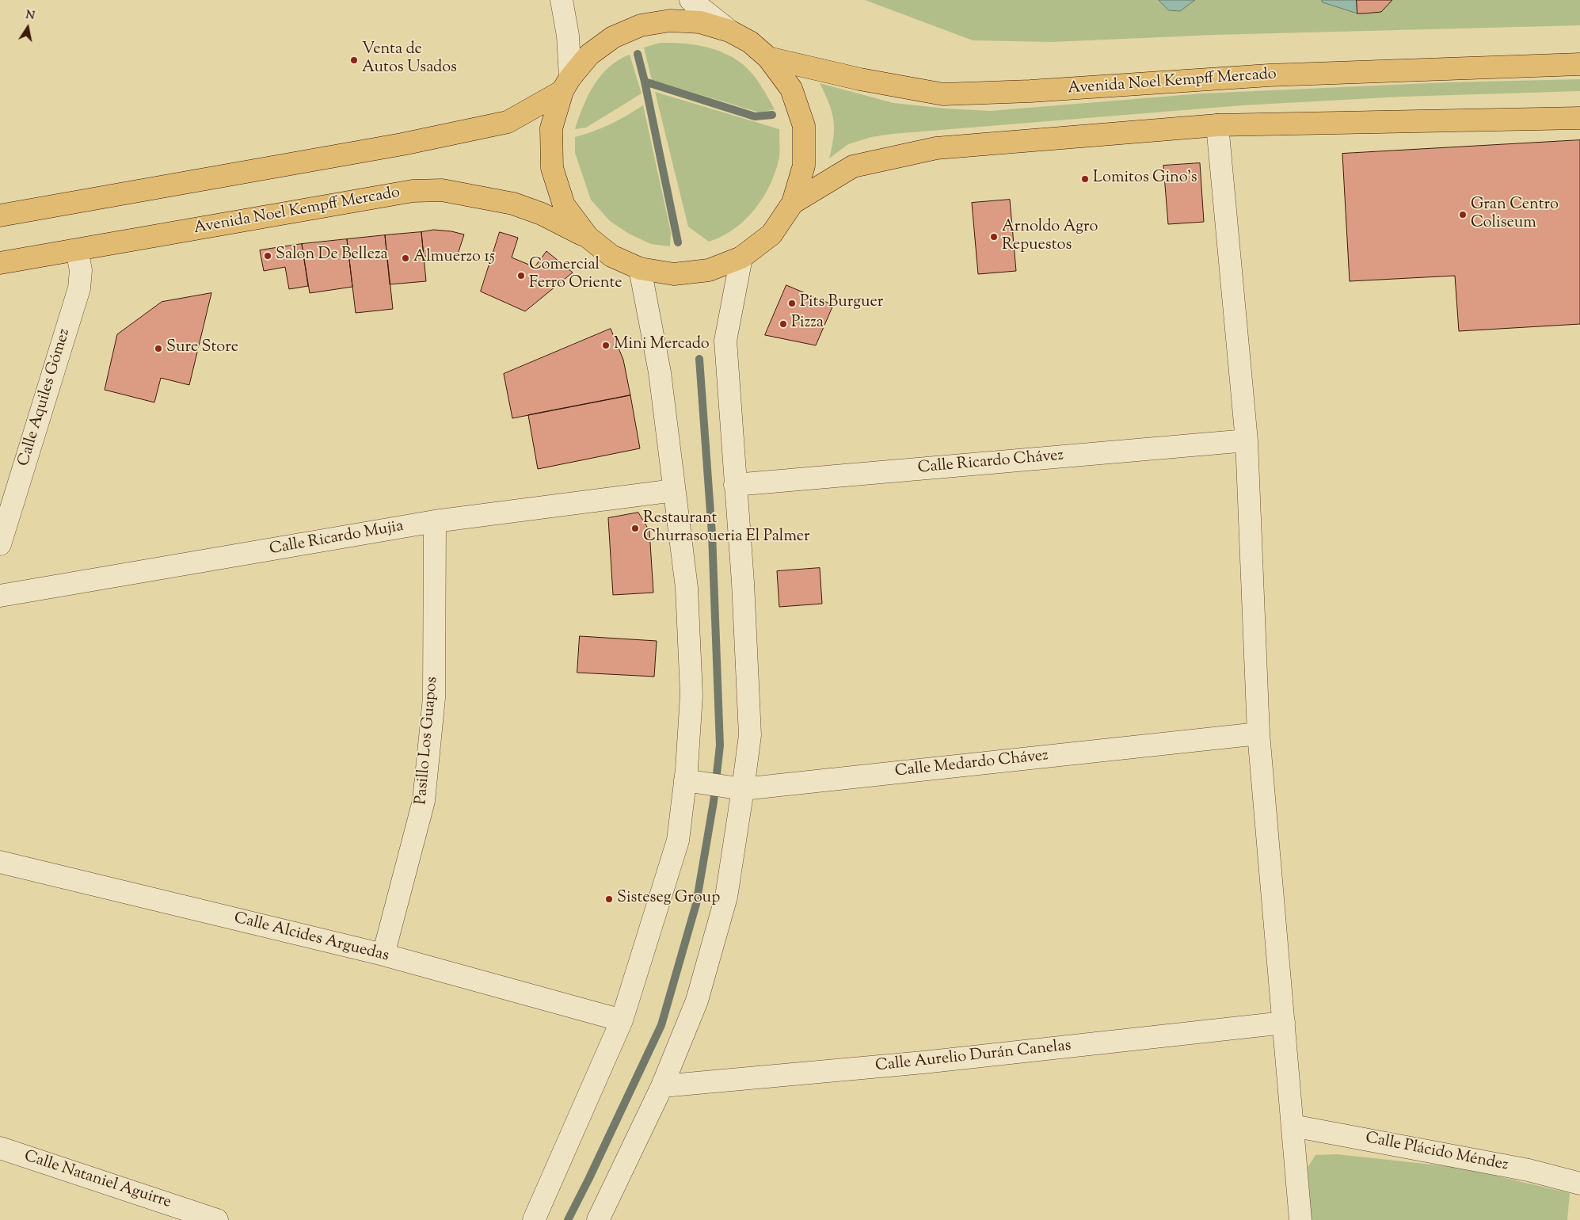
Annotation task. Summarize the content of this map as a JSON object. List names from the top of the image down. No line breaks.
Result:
{"streets":{"main road":["Avenida Noel Kempff Mercado"],"street":["Calle Aquiles Gómez","Calle Ricardo Chávez","Calle Ricardo Mujia","Pasillo Los Guapos","Calle Medardo Chávez","Calle Alcides Arguedas","Calle Aurelio Durán Canelas","Calle Plácido Méndez","Calle Nataniel Aguirre"]},"crossings":[["Avenida Noel Kempff Mercado","Calle Aquiles Gómez"],["Calle Ricardo Mujia","Pasillo Los Guapos"],["Pasillo Los Guapos","Calle Alcides Arguedas"]],"places":["Venta de Autos Usados","Lomitos Gino's","Gran Centro Coliseum","Arnoldo Agro Repuestos","Salon De Belleza","Almuerzo 15","Comercial Ferro Oriente","Pits Burguer","Pizza","Mini Mercado","Sure Store","Restaurant Churrasoueria El Palmer","Sisteseg Group"],"north":"top"}
